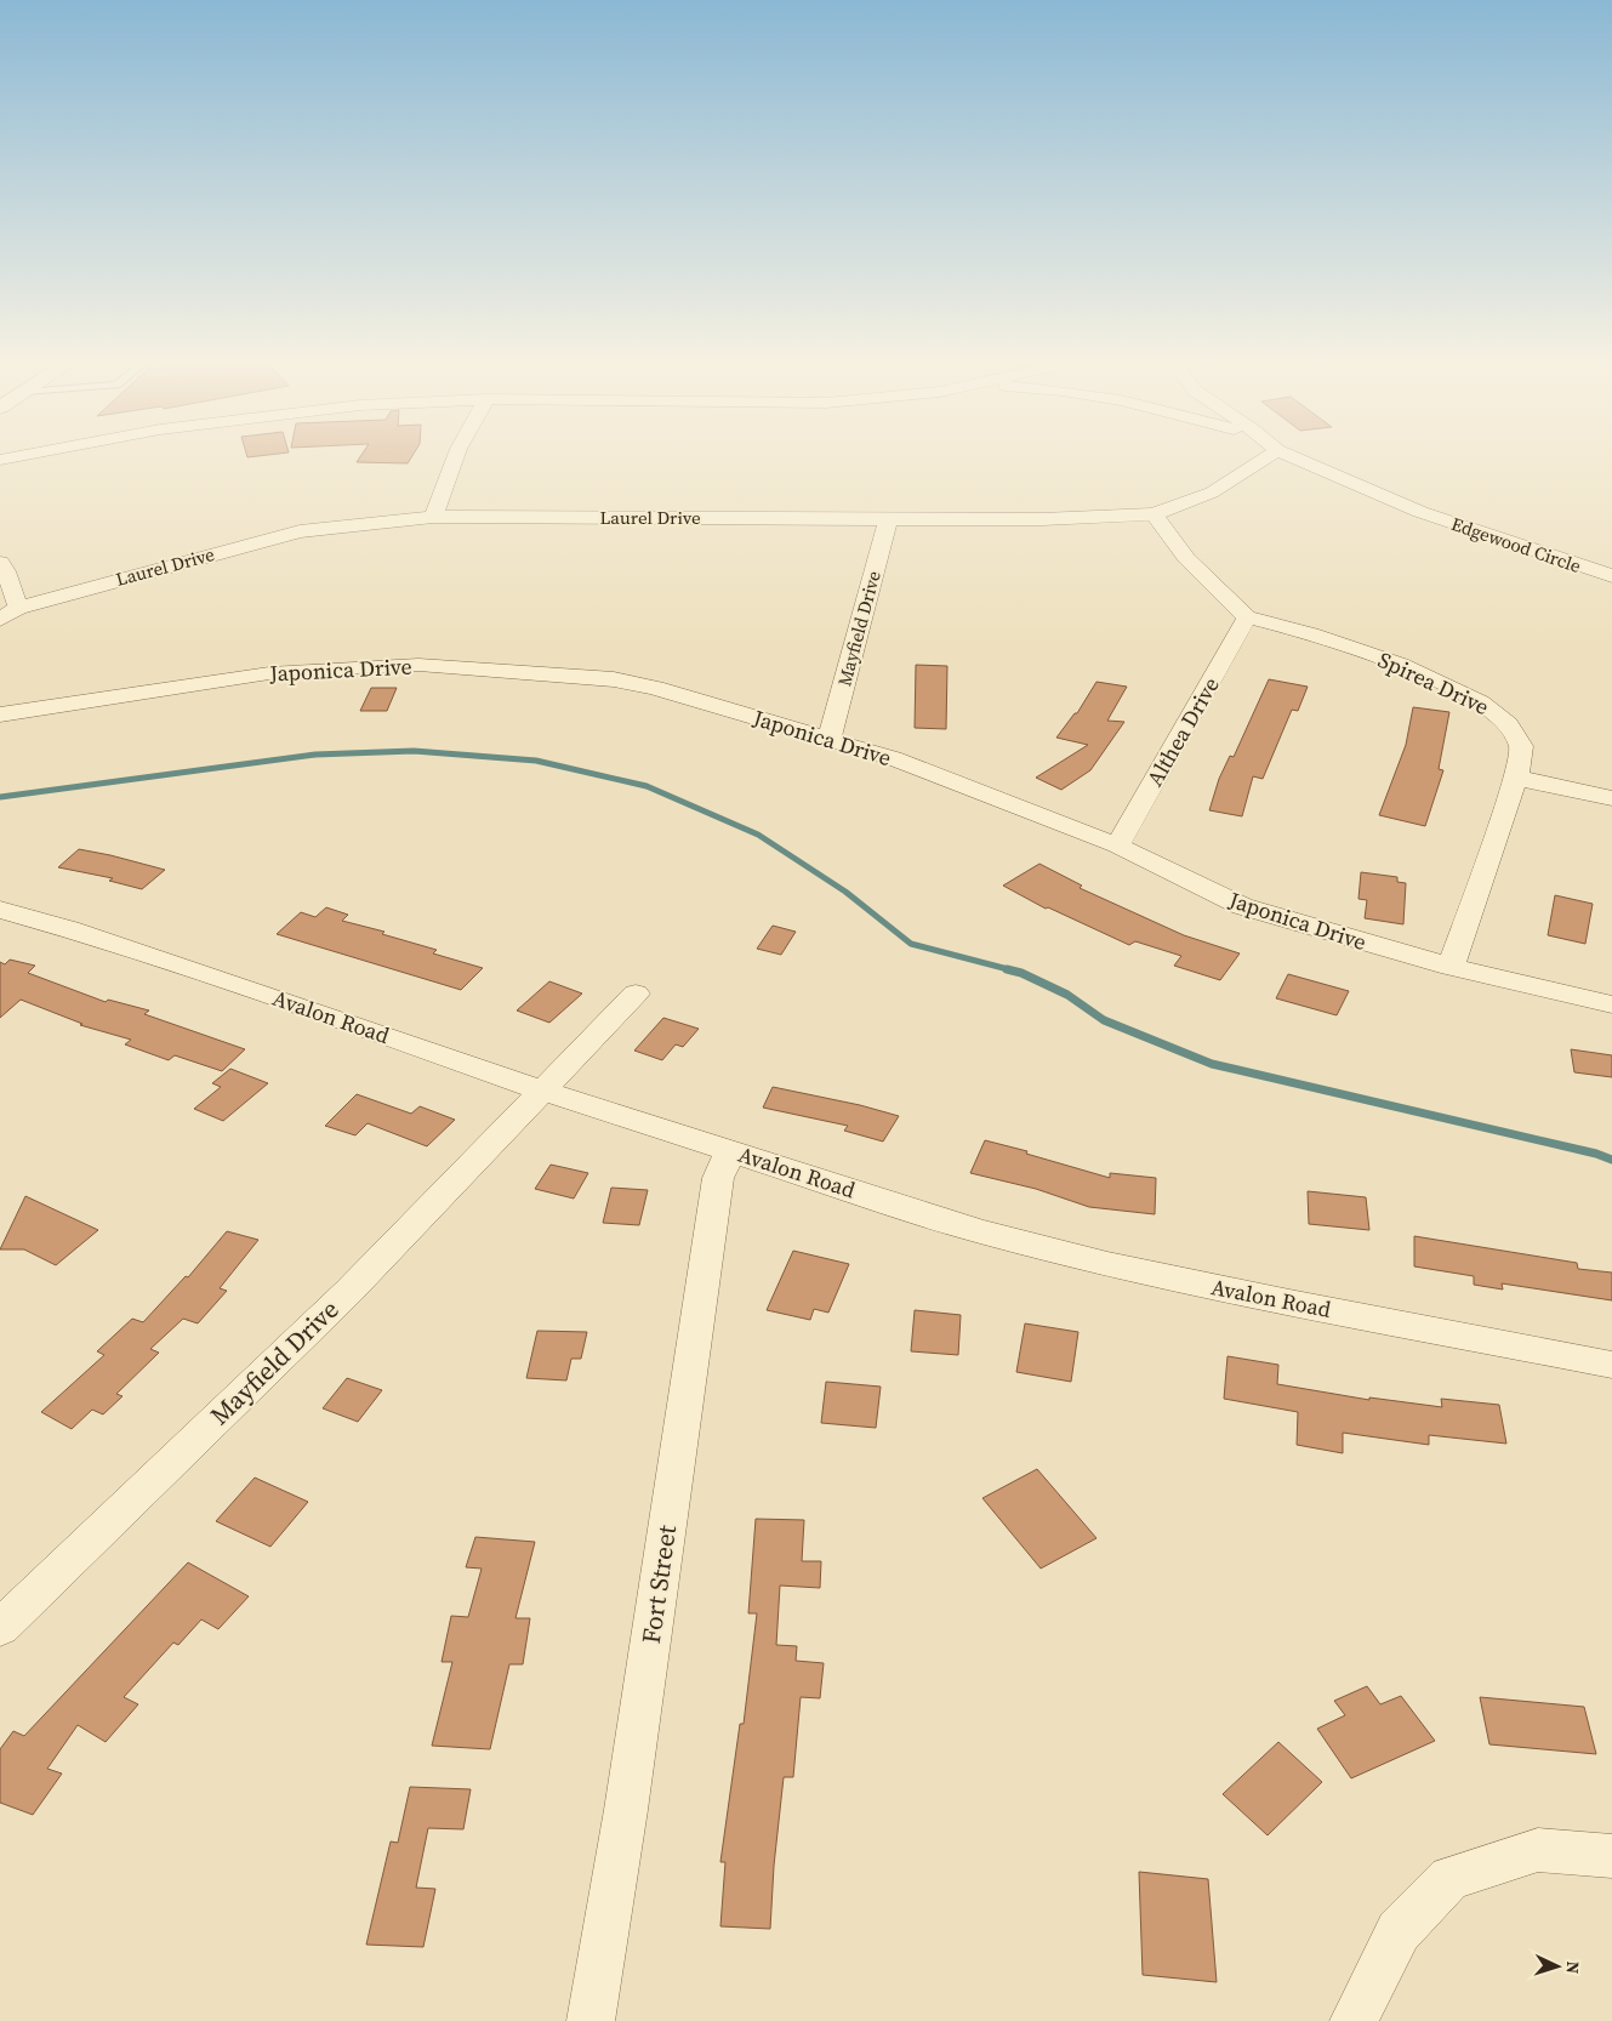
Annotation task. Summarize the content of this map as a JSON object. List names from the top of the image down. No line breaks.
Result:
{"streets":{"street":["Laurel Drive","Edgewood Circle","Mayfield Drive","Japonica Drive","Spirea Drive","Althea Drive","Avalon Road","Fort Street"]},"crossings":[["Laurel Drive","Mayfield Drive"],["Mayfield Drive","Japonica Drive"],["Mayfield Drive","Avalon Road"],["Japonica Drive","Spirea Drive"],["Japonica Drive","Althea Drive"],["Spirea Drive","Althea Drive"],["Avalon Road","Fort Street"]],"north":"right"}
